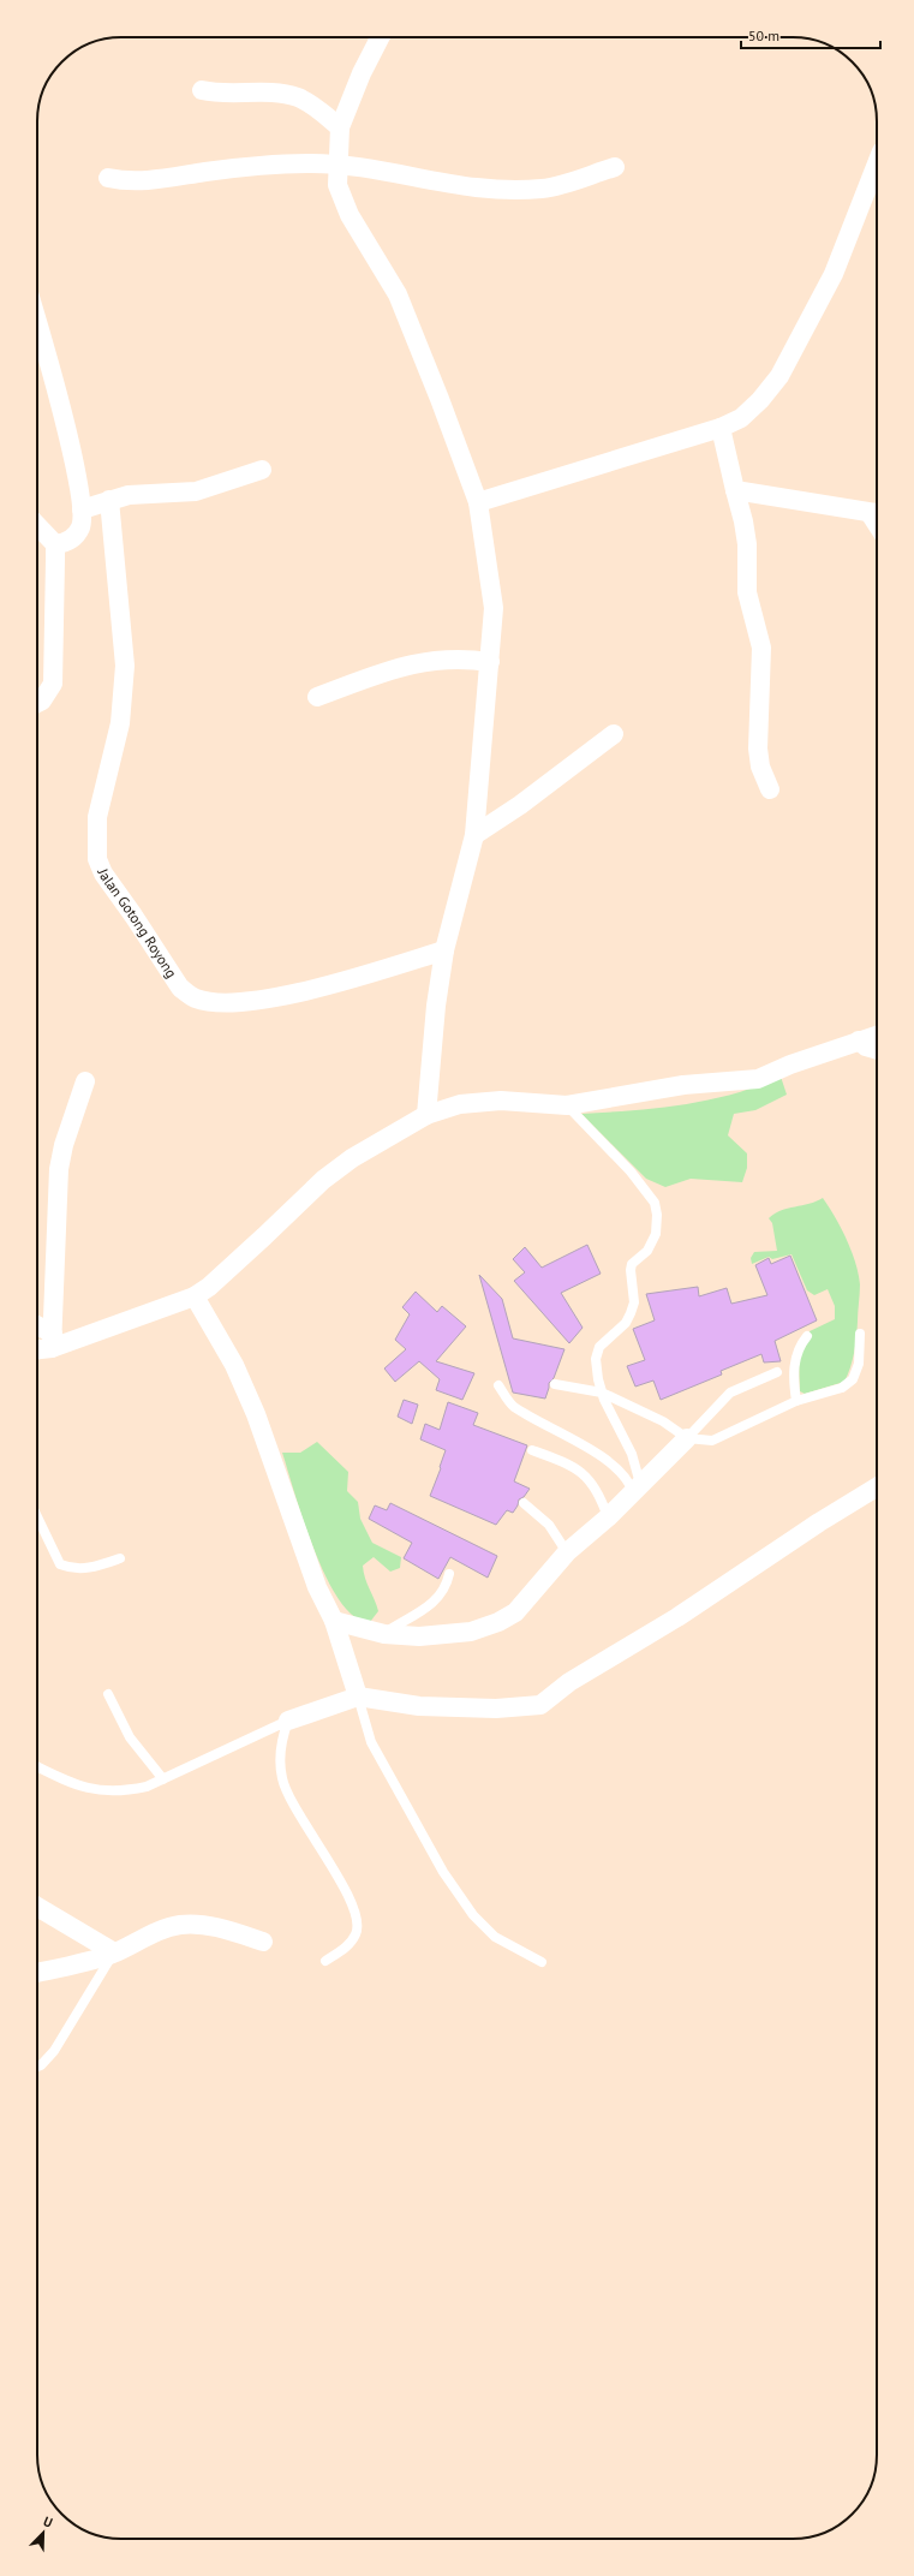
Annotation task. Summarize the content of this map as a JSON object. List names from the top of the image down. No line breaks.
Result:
{"streets":{"street":["Jalan Gotong Royong"]},"scale_bar":"50 m","north":"top right"}
